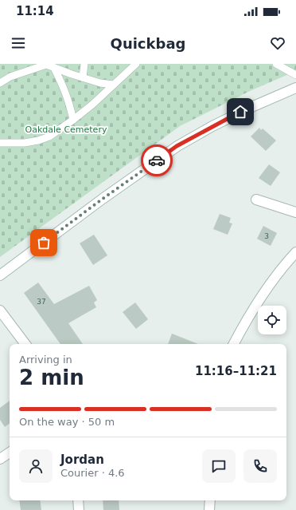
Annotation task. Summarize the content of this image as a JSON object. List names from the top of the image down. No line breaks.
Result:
{"parks":["Oakdale Cemetery"],"house_numbers":["3","37"],"page":{"status":"11:14","header":"Quickbag","heading":["2 min","Arriving in","11:16–11:21"],"panel":["Jordan","Courier · 4.6"],"bar":"On the way · 50 m"}}
